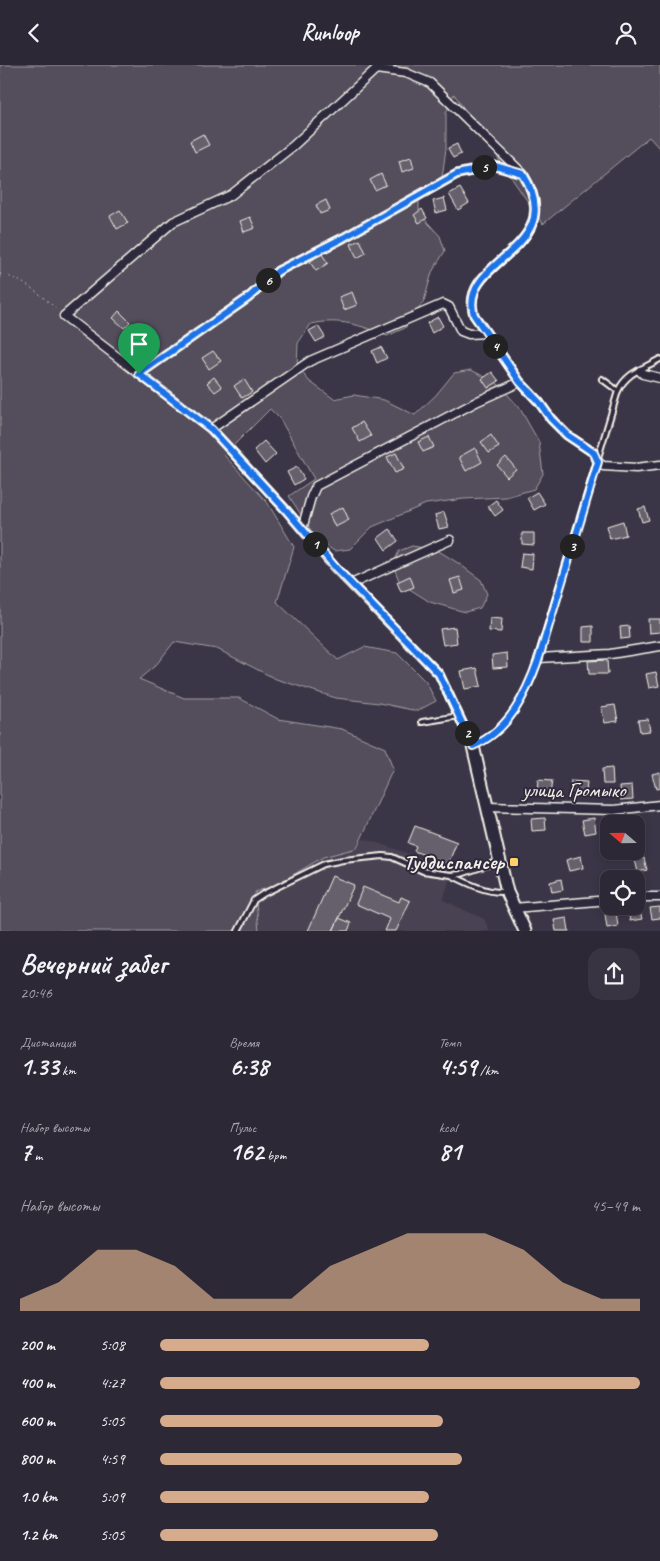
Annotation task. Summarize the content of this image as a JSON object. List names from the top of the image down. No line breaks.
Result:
{"streets":{"street":["улица Громыко"]},"places":{"transit":["Тубдиспансер"]},"north":"left","page":{"header":"Runloop","pins":["5","6","4","1","3","2"],"heading":["Вечерний забег","20:46"],"stats":[["Дистанция","1.33 km"],["Время","6:38"],["Темп","4:59 /km"],["Набор высоты","7 m"],["Пульс","162 bpm"],["kcal","81"]],"chart":["Набор высоты","45–49 m"],"list":[{"name":"200 m","note":"5:08"},{"name":"400 m","note":"4:27"},{"name":"600 m","note":"5:05"},{"name":"800 m","note":"4:59"},{"name":"1.0 km","note":"5:09"},{"name":"1.2 km","note":"5:05"}]}}
